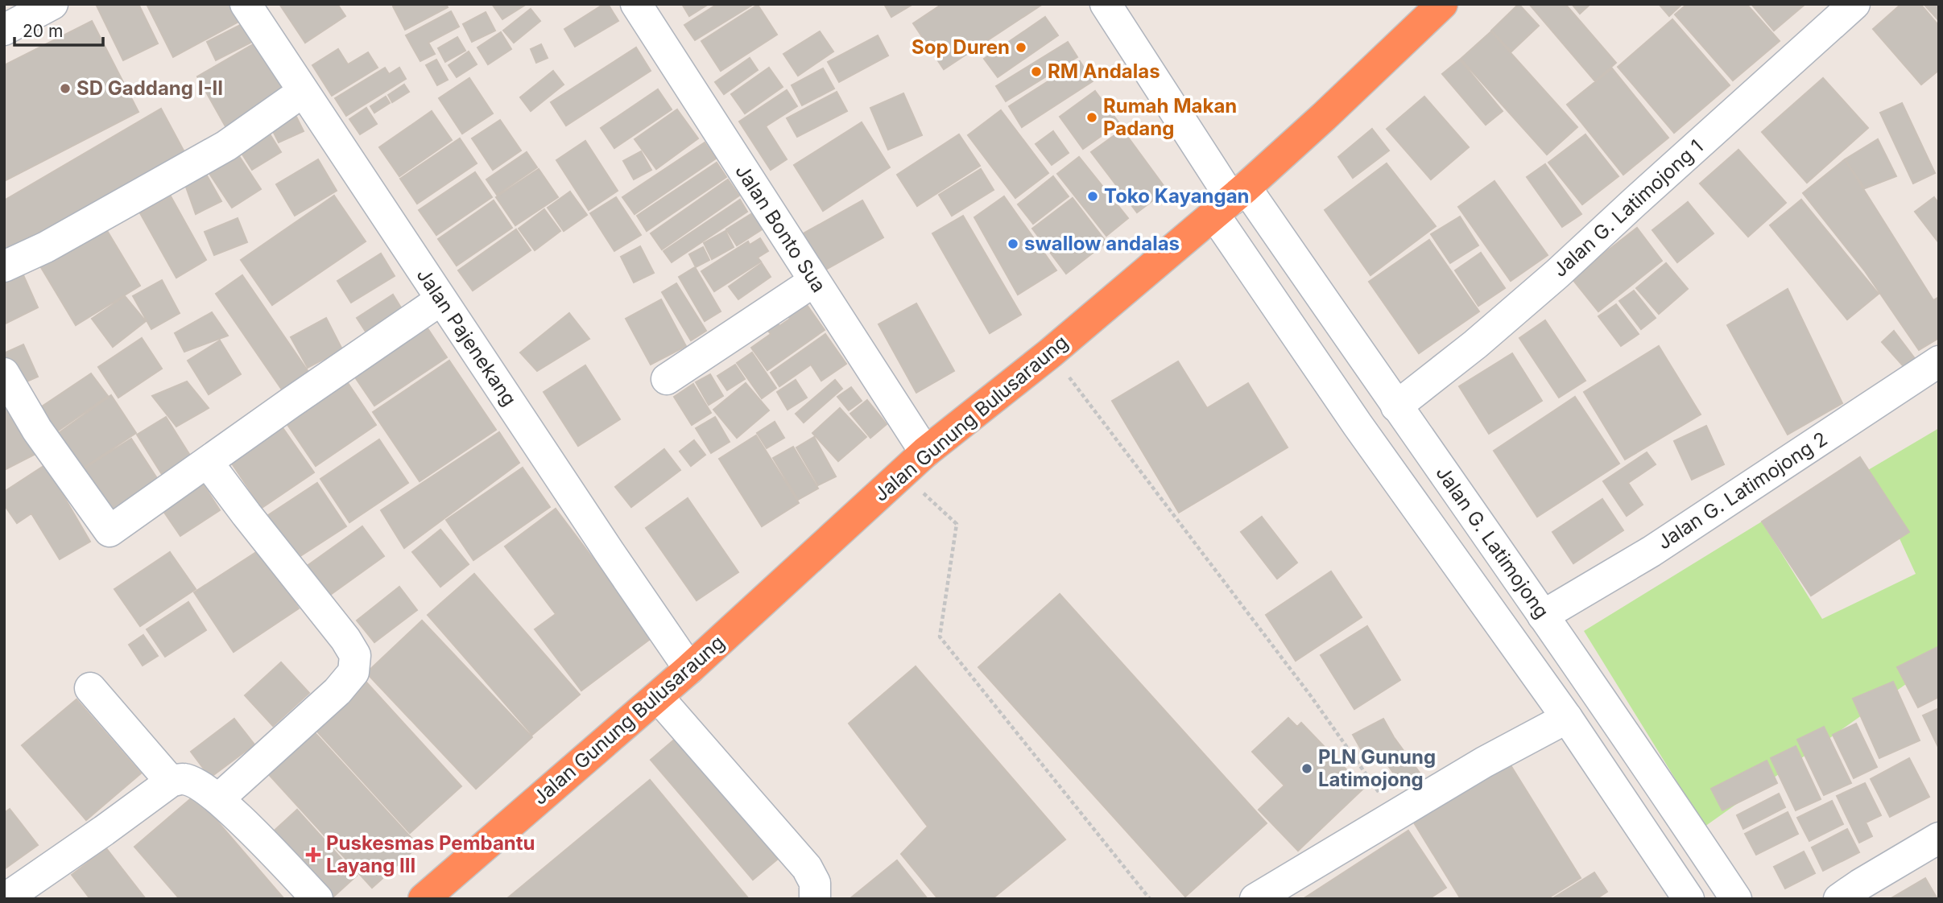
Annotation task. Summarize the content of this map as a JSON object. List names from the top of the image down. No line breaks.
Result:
{"streets":{"highway":["Jalan Gunung Bulusaraung"],"street":["Jalan G. Latimojong 1","Jalan Bonto Sua","Jalan Pajenekang","Jalan G. Latimojong 2","Jalan G. Latimojong"]},"crossings":[["Jalan G. Latimojong 1","Jalan G. Latimojong"],["Jalan Bonto Sua","Jalan Gunung Bulusaraung"],["Jalan Pajenekang","Jalan Gunung Bulusaraung"],["Jalan Gunung Bulusaraung","Jalan G. Latimojong"],["Jalan G. Latimojong 2","Jalan G. Latimojong"]],"places":{"other":["Sop Duren","RM Andalas","SD Gaddang I-II","Rumah Makan Padang","Toko Kayangan","swallow andalas","PLN Gunung Latimojong"],"health":["Puskesmas Pembantu Layang III"]},"scale_bar":"20 m"}
